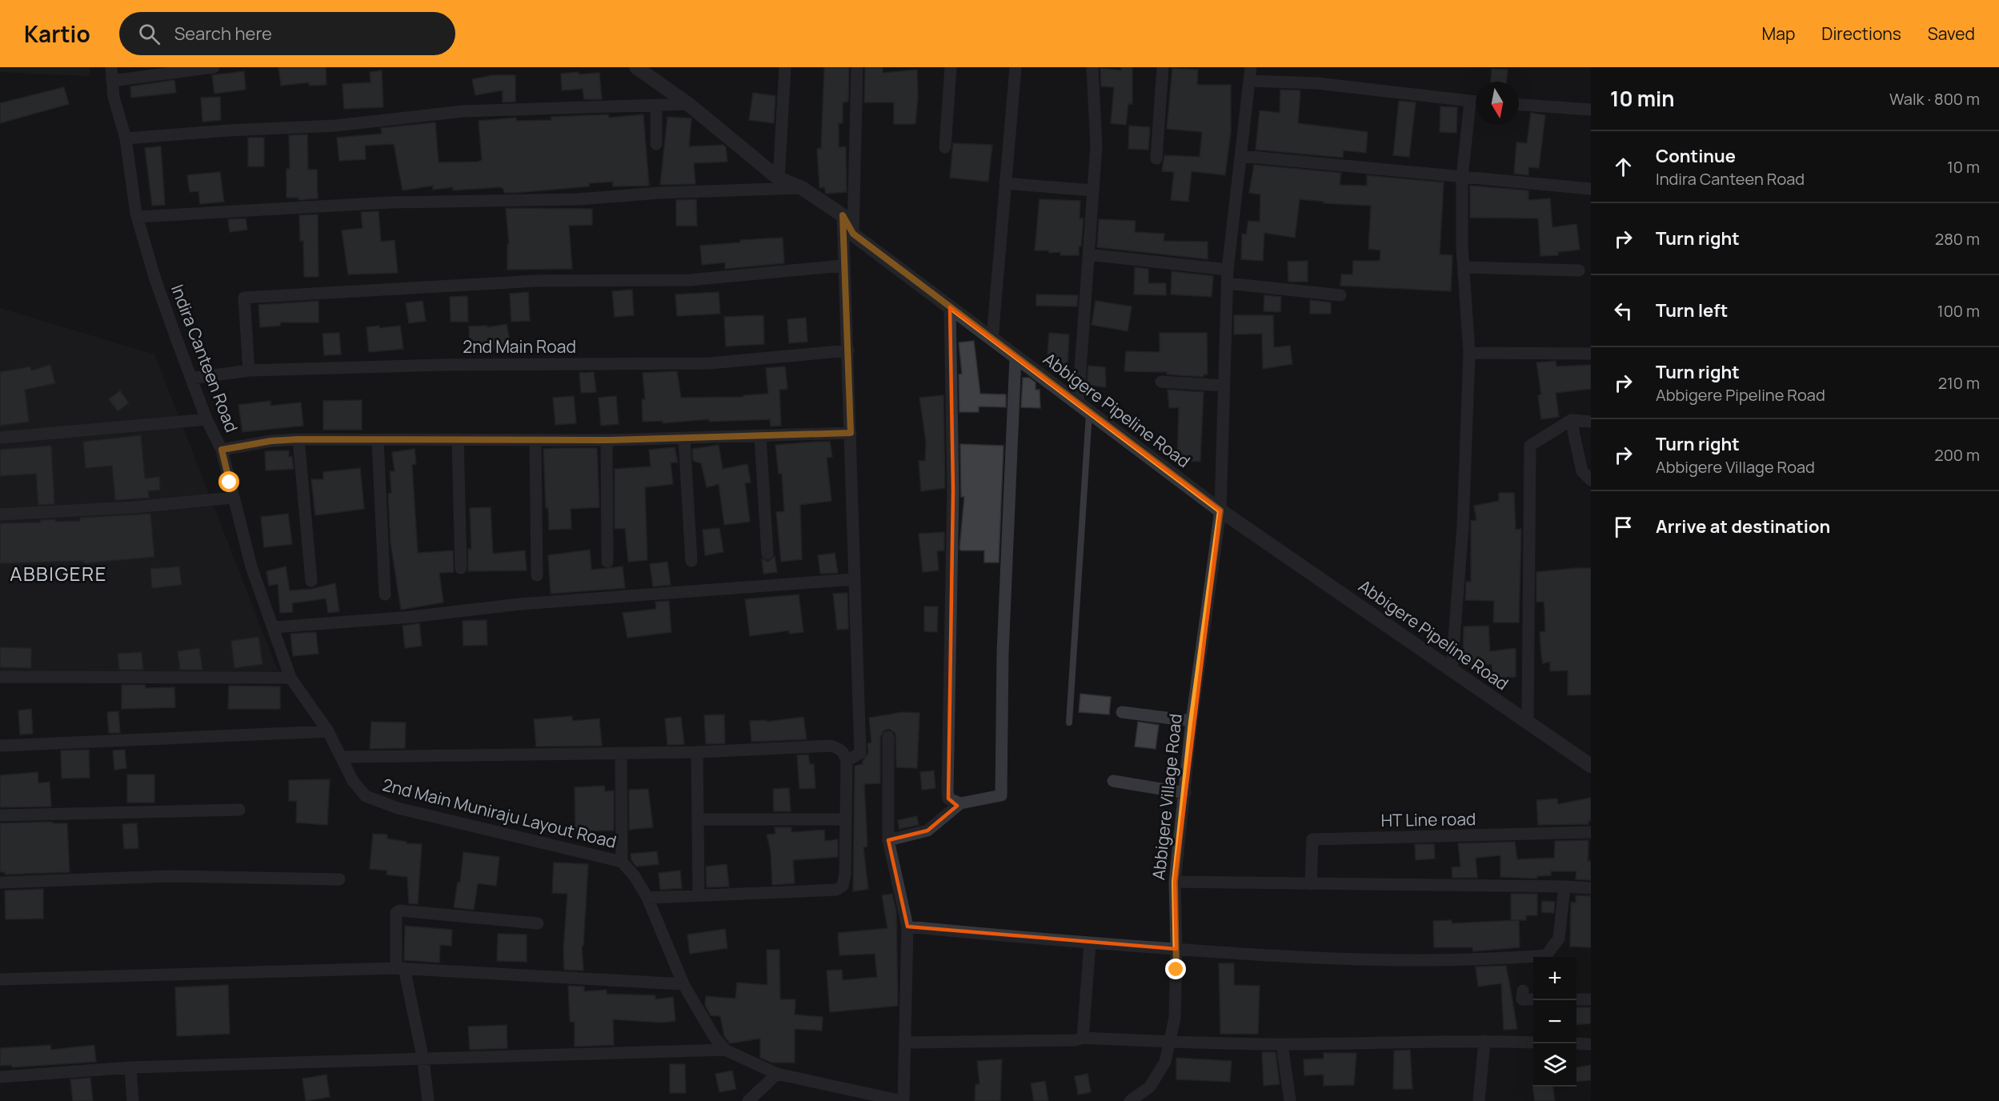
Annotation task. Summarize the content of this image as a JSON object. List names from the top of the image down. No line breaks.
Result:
{"streets":{"street":["2nd Main Road","Indira Canteen Road","Abbigere Pipeline Road","Abbigere Village Road","2nd Main Muniraju Layout Road","HT Line road"]},"crossings":[["2nd Main Road","Indira Canteen Road"],["Indira Canteen Road","2nd Main Muniraju Layout Road"],["Abbigere Pipeline Road","Abbigere Village Road"]],"districts":["ABBIGERE"],"north":"bottom","page":{"header":"Kartio","search":"Search here","nav":["Map","Directions","Saved"],"heading":["10 min","Walk · 800 m"],"list":[["Continue","Indira Canteen Road","10 m"],["Turn right","280 m"],["Turn left","100 m"],["Turn right","Abbigere Pipeline Road","210 m"],["Turn right","Abbigere Village Road","200 m"],"Arrive at destination"],"map_buttons":["+","−"]}}
